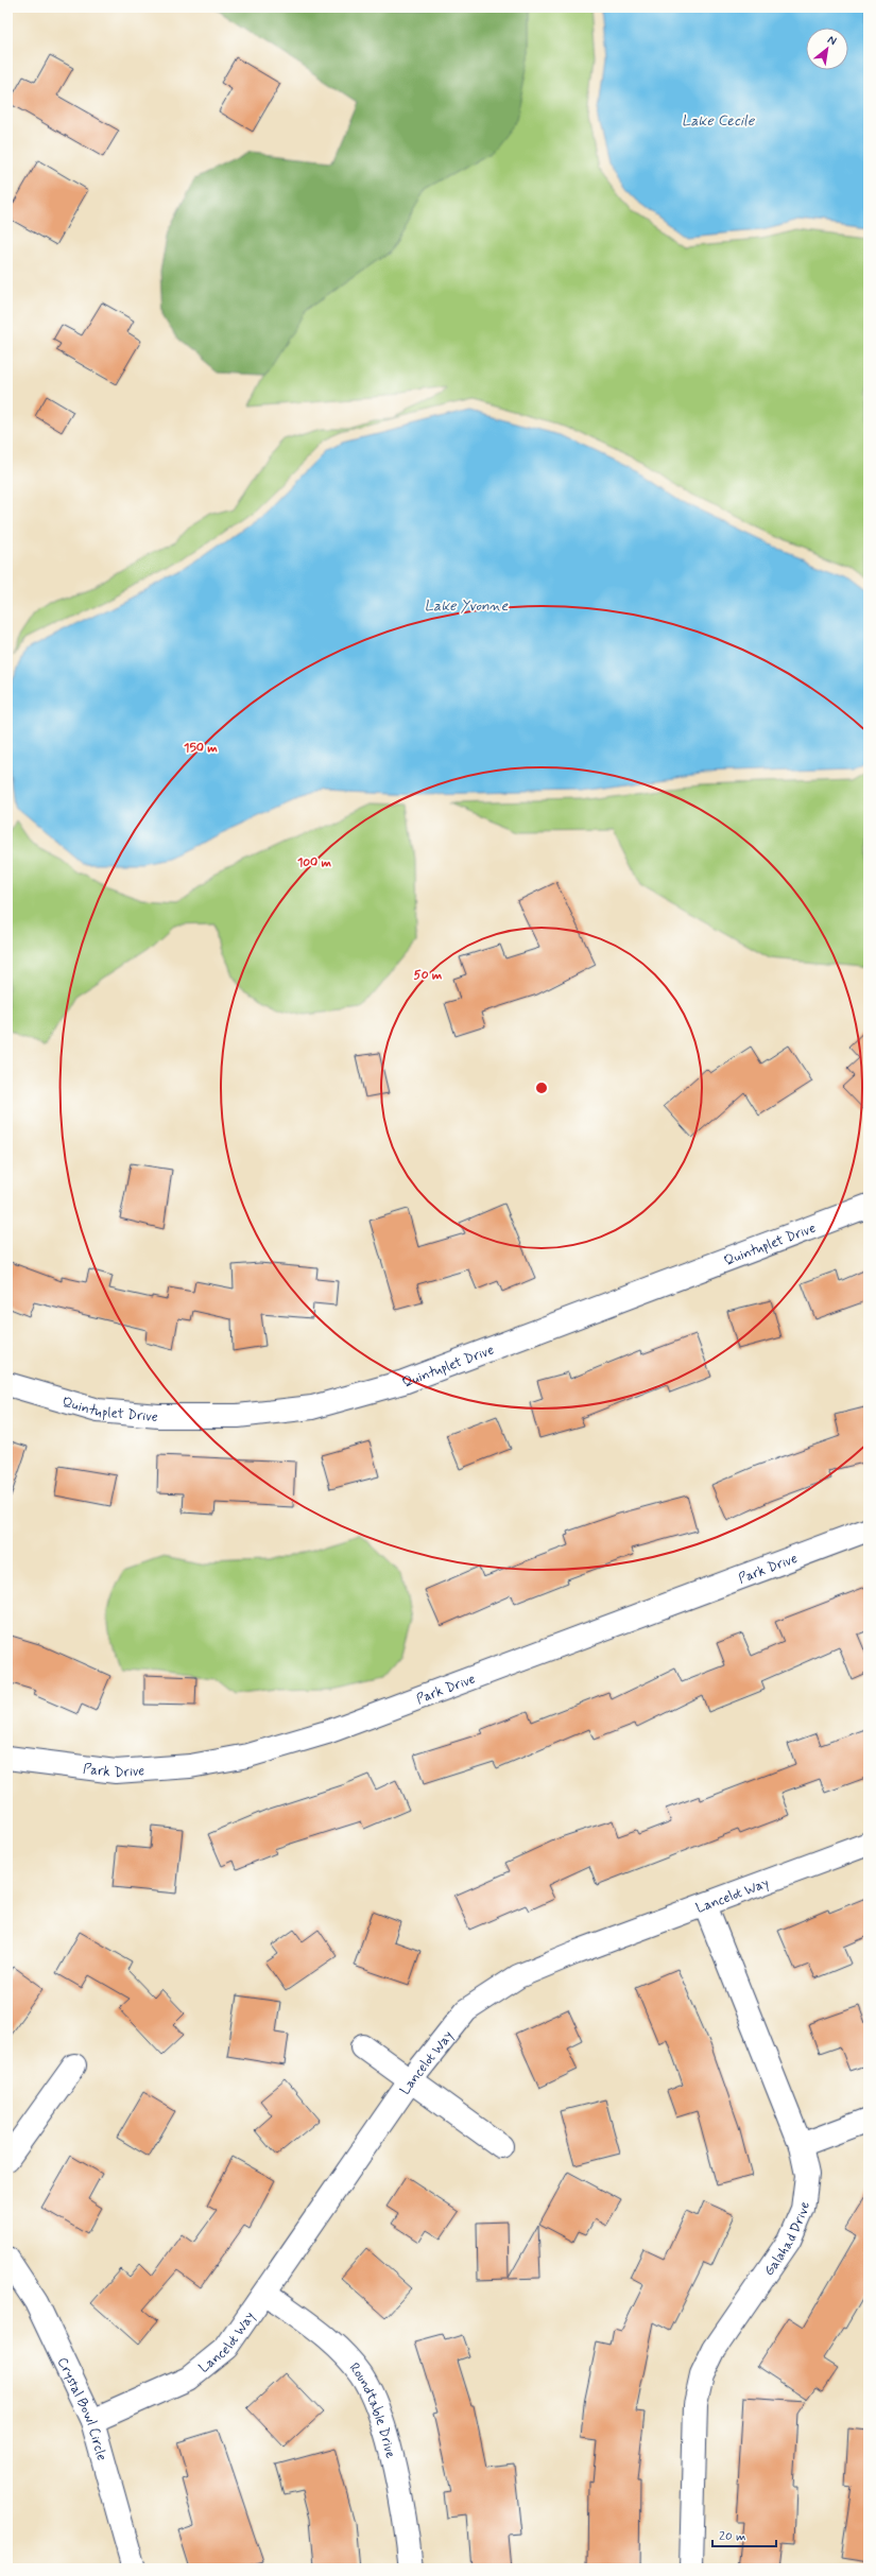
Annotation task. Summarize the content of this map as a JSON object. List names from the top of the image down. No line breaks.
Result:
{"streets":{"street":["Quintuplet Drive","Park Drive","Lancelot Way","Galahad Drive","Crystal Bowl Circle","Roundtable Drive"]},"crossings":[["Lancelot Way","Galahad Drive"],["Lancelot Way","Crystal Bowl Circle"],["Lancelot Way","Roundtable Drive"]],"water":["Lake Cecile","Lake Yvonne"],"scale_bar":"20 m","north":"top right","rings":["150 m","100 m","50 m"]}
